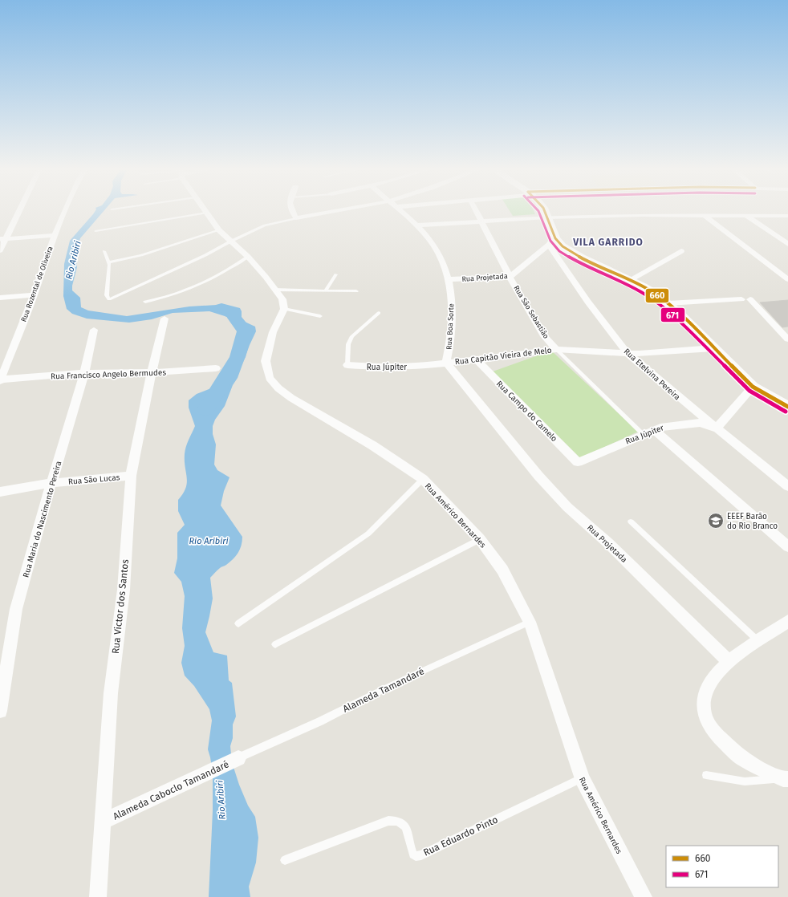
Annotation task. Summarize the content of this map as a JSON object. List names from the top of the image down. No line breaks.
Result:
{"streets":{"street":["Rua Projetada","Rua Rozental de Oliveira","Rua São Sebastião","Rua Boa Sorte","Rua Capitão Vieira de Melo","Rua Júpiter","Rua Francisco Angelo Bermudes","Rua Etelvina Pereira","Rua Campo do Camelo","Rua São Lucas","Rua Américo Bernardes","Rua Maria do Nascimento Pereira","Rua Victor dos Santos","Alameda Caboclo Tamandaré"],"lane":["Alameda Tamandaré","Rua Eduardo Pinto"]},"crossings":[["Rua Projetada","Rua São Sebastião"],["Rua Projetada","Rua Boa Sorte"],["Rua Projetada","Rua Capitão Vieira de Melo"],["Rua Projetada","Rua Júpiter"],["Rua Projetada","Rua Etelvina Pereira"],["Rua Rozental de Oliveira","Rua Francisco Angelo Bermudes"],["Rua São Sebastião","Rua Capitão Vieira de Melo"],["Rua São Sebastião","Rua Júpiter"],["Rua Boa Sorte","Rua Capitão Vieira de Melo"],["Rua Boa Sorte","Rua Júpiter"],["Rua Capitão Vieira de Melo","Rua Júpiter"],["Rua Capitão Vieira de Melo","Rua Etelvina Pereira"],["Rua Capitão Vieira de Melo","Rua Campo do Camelo"],["Rua Júpiter","Rua Etelvina Pereira"],["Rua Júpiter","Rua Campo do Camelo"],["Rua Francisco Angelo Bermudes","Rua Maria do Nascimento Pereira"],["Rua Francisco Angelo Bermudes","Rua Victor dos Santos"],["Rua São Lucas","Rua Maria do Nascimento Pereira"],["Rua São Lucas","Rua Victor dos Santos"],["Rua Américo Bernardes","Alameda Tamandaré"],["Rua Américo Bernardes","Rua Eduardo Pinto"],["Rua Victor dos Santos","Alameda Caboclo Tamandaré"],["Alameda Tamandaré","Alameda Caboclo Tamandaré"]],"districts":["VILA GARRIDO"],"water":["Rio Aribiri"],"places":{"school or university":["EEEF Barão do Rio Branco"]},"lines":["transit line 660","transit line 671"],"legend":["660","671"]}
